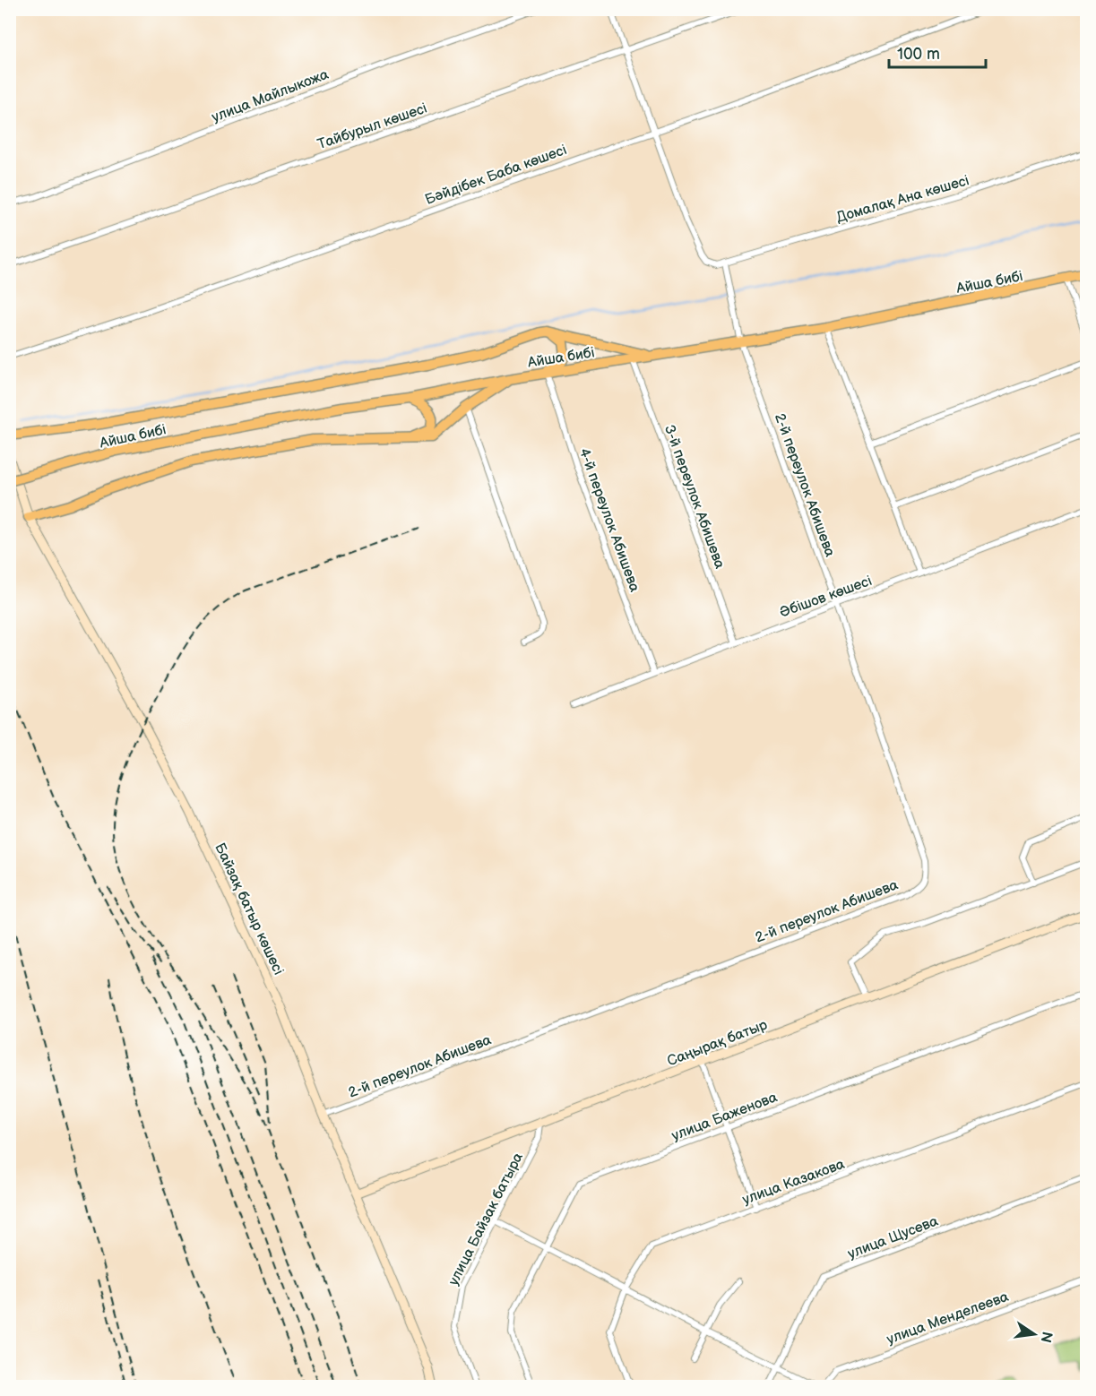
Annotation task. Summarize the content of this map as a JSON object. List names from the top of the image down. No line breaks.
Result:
{"streets":{"main road":["Айша бибі","Байзақ батыр көшесі","Саңырақ батыр"],"street":["улица Майлыкожа","Тайбурыл көшесі","Бәйдібек Баба көшесі","Домалақ Ана көшесі","2-й переулок Абишева","3-й переулок Абишева","4-й переулок Абишева","Әбішов көшесі","улица Баженова","улица Казакова","улица Байзак батыра","улица Щусева","улица Менделеева"]},"crossings":[["Домалақ Ана көшесі","2-й переулок Абишева"],["Айша бибі","2-й переулок Абишева"],["Айша бибі","3-й переулок Абишева"],["Айша бибі","4-й переулок Абишева"],["2-й переулок Абишева","Әбішов көшесі"],["2-й переулок Абишева","Байзақ батыр көшесі"],["3-й переулок Абишева","Әбішов көшесі"],["4-й переулок Абишева","Әбішов көшесі"],["Байзақ батыр көшесі","Саңырақ батыр"],["Саңырақ батыр","улица Байзак батыра"]],"scale_bar":"100 m","north":"right"}
